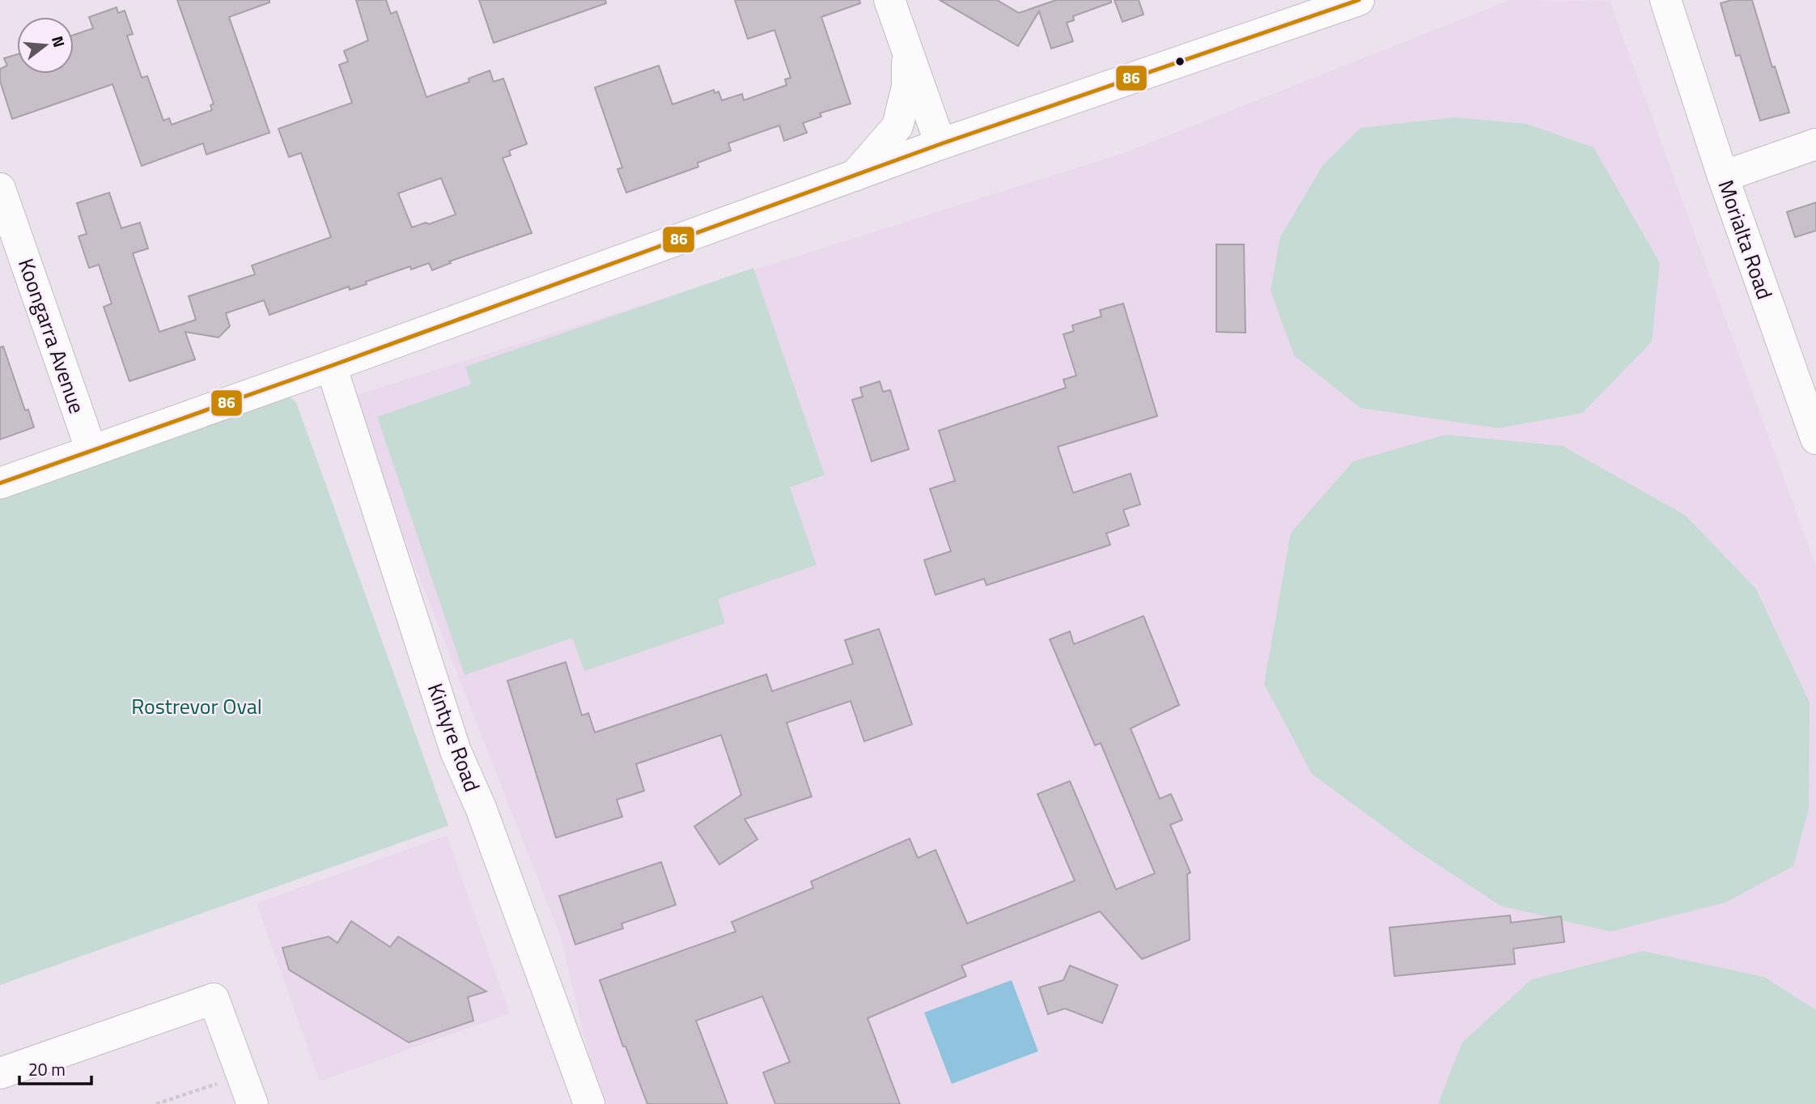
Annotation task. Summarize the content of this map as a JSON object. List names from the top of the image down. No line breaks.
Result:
{"streets":{"street":["Morialta Road","Koongarra Avenue","Kintyre Road"]},"parks":["Rostrevor Oval"],"lines":["transit line 86"],"scale_bar":"20 m","north":"right"}
